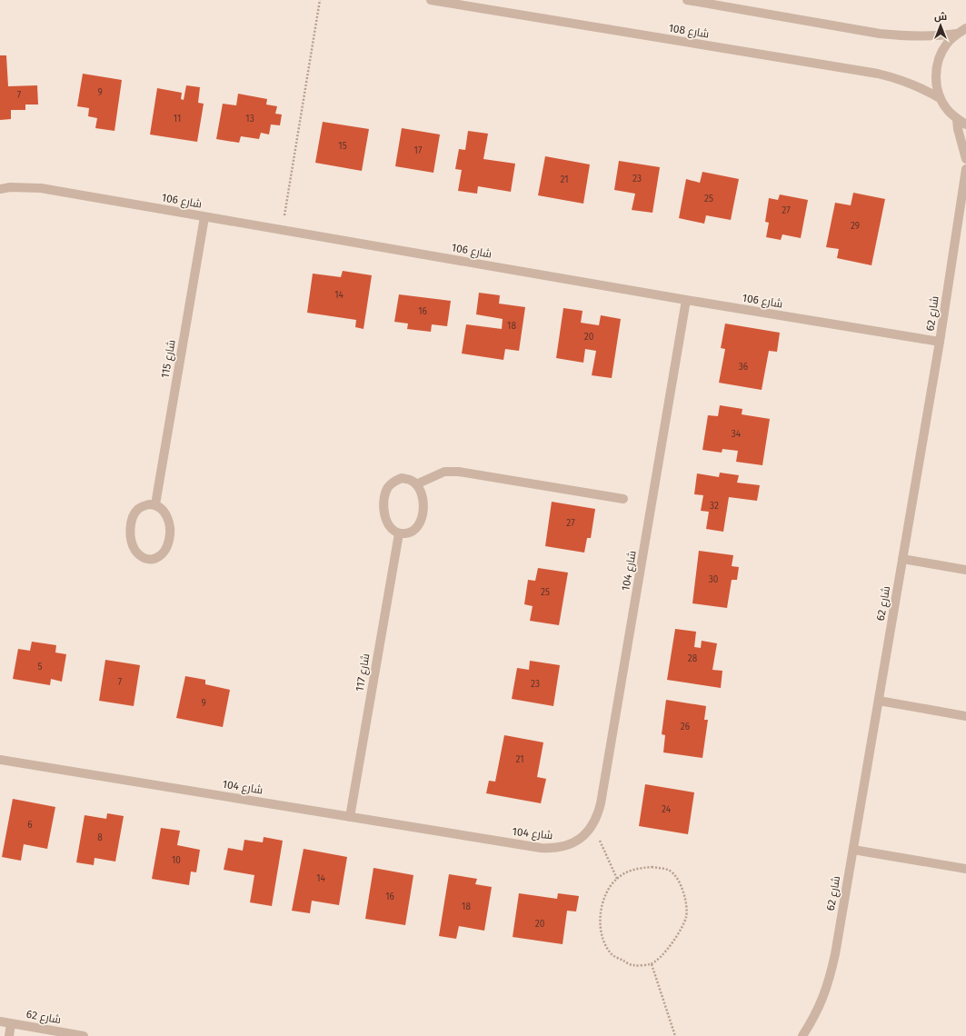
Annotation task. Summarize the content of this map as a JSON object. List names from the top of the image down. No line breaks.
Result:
{"streets":{"street":["شارع 108","شارع 106","شارع 62","شارع 115","شارع 104","شارع 117"]},"crossings":[["شارع 106","شارع 62"],["شارع 106","شارع 115"],["شارع 106","شارع 104"],["شارع 104","شارع 117"]],"house_numbers":["9","7","11","13","15","17","23","21","25","27","29","14","16","18","20","36","34","32","27","30","25","28","5","7","23","9","26","21","24","6","8","10","14","16","18","20"],"north":"top"}
